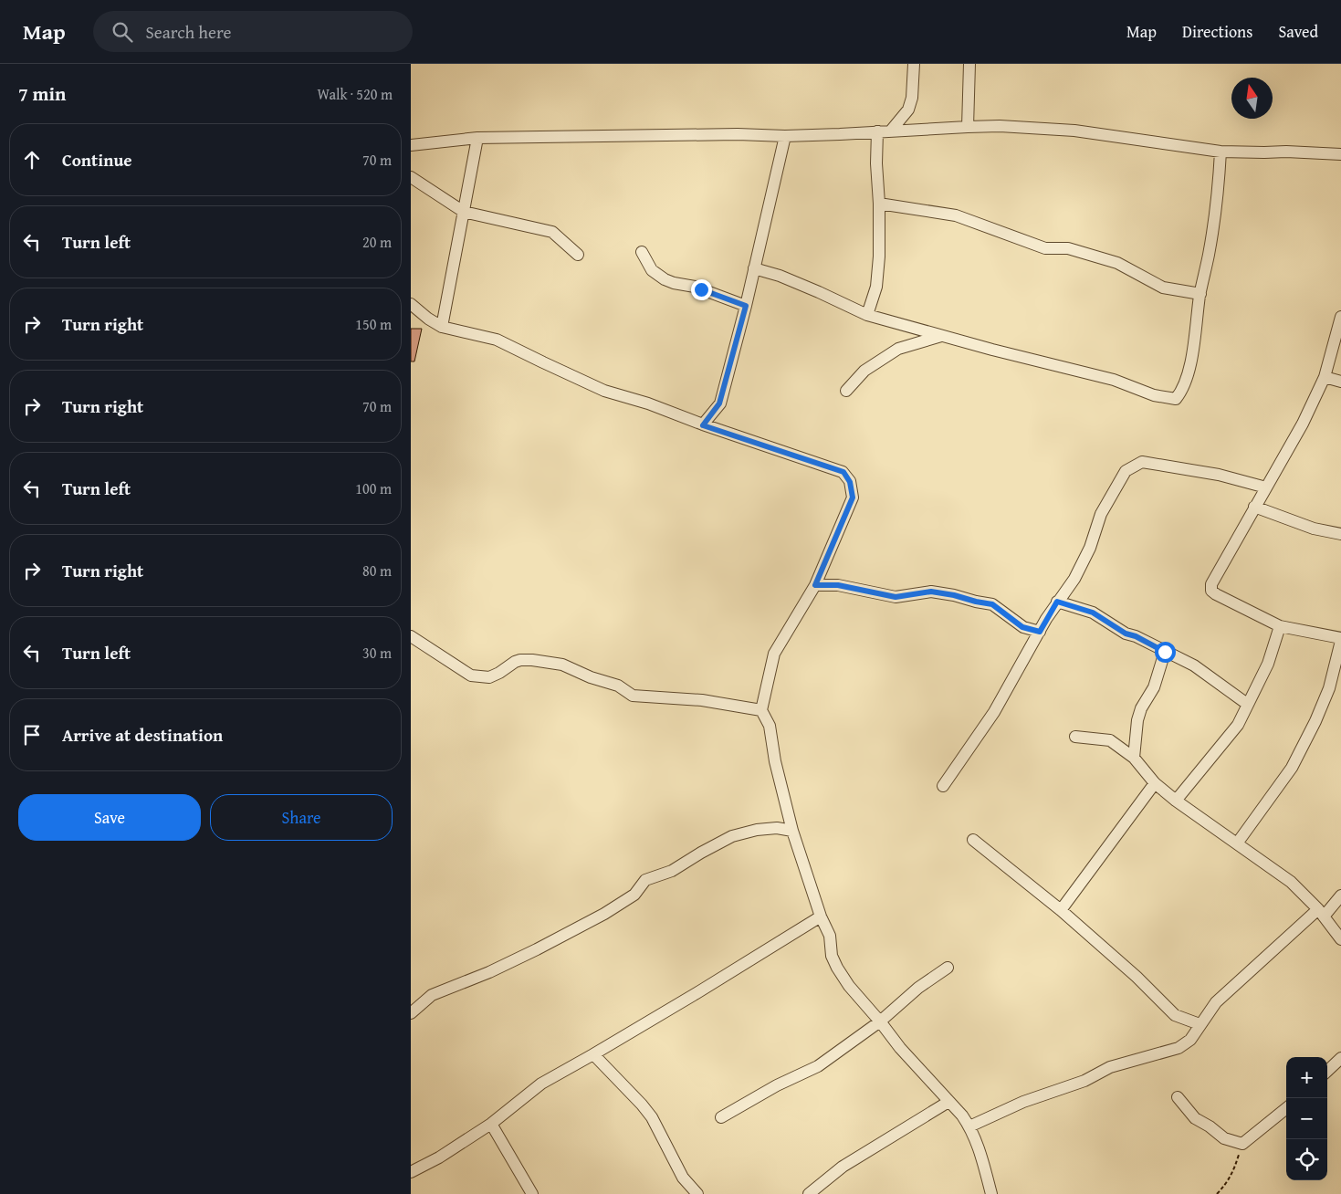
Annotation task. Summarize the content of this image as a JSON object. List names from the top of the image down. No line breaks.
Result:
{"north":"top","page":{"header":"Map","search":"Search here","nav":["Map","Directions","Saved"],"heading":["7 min","Walk · 520 m"],"list":[["Continue","70 m"],["Turn left","20 m"],["Turn right","150 m"],["Turn right","70 m"],["Turn left","100 m"],["Turn right","80 m"],["Turn left","30 m"],"Arrive at destination"],"buttons":["Save","Share"],"map_buttons":["+","−"]}}
